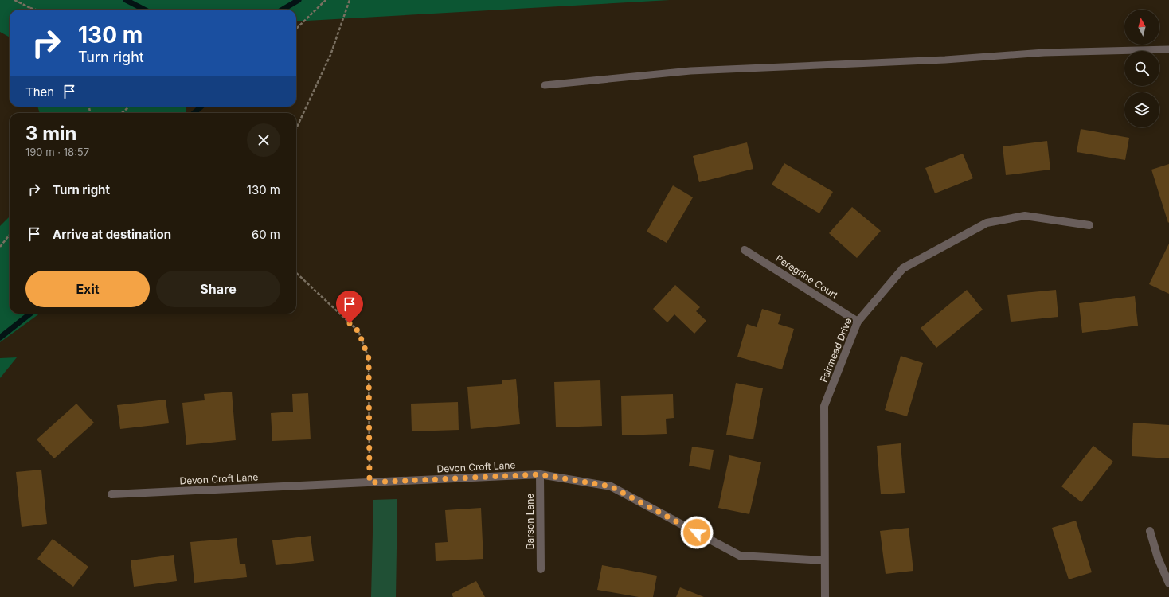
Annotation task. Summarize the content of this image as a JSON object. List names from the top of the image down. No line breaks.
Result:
{"streets":{"street":["Peregrine Court","Fairmead Drive","Devon Croft Lane","Barson Lane"]},"crossings":[["Peregrine Court","Fairmead Drive"],["Fairmead Drive","Devon Croft Lane"],["Devon Croft Lane","Barson Lane"]],"north":"top","page":{"turn":["130 m","Turn right"],"then":"Then","heading":["3 min","190 m · 18:57"],"list":[{"name":"Turn right","value":"130 m"},{"name":"Arrive at destination","value":"60 m"}],"buttons":["Exit","Share"]}}
